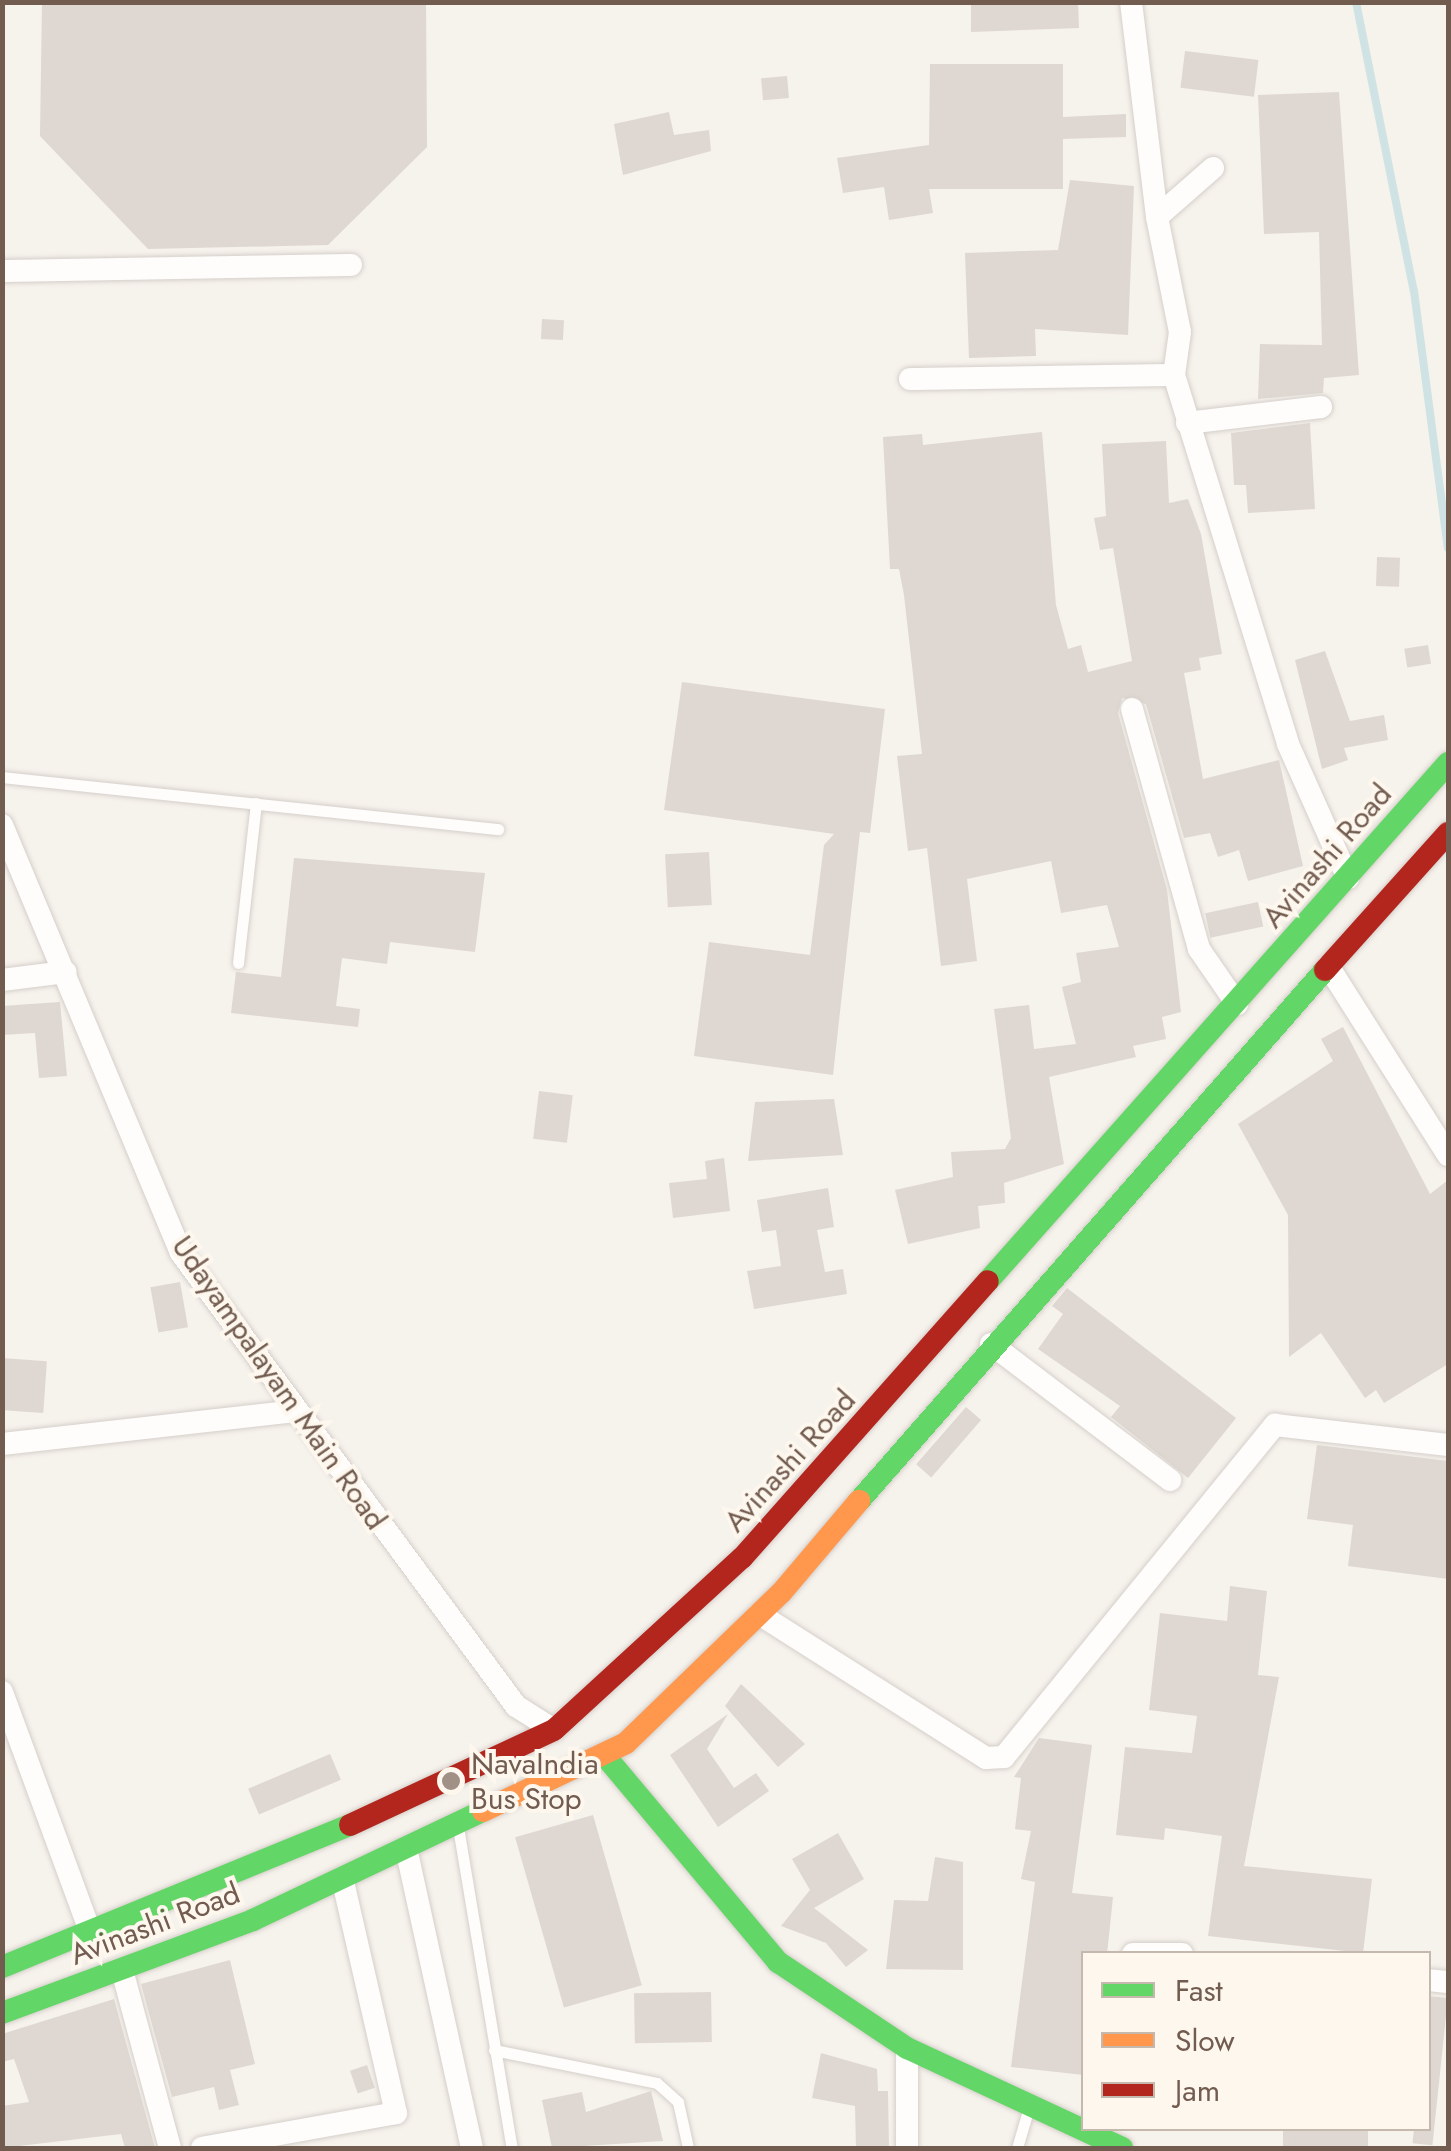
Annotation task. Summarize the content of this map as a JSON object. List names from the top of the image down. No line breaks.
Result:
{"streets":{"main road":["Avinashi Road"],"street":["Udayampalayam Main Road"]},"crossings":[["Avinashi Road","Udayampalayam Main Road"]],"places":["NavaIndia Bus Stop"],"legend":["Fast","Slow","Jam"]}
